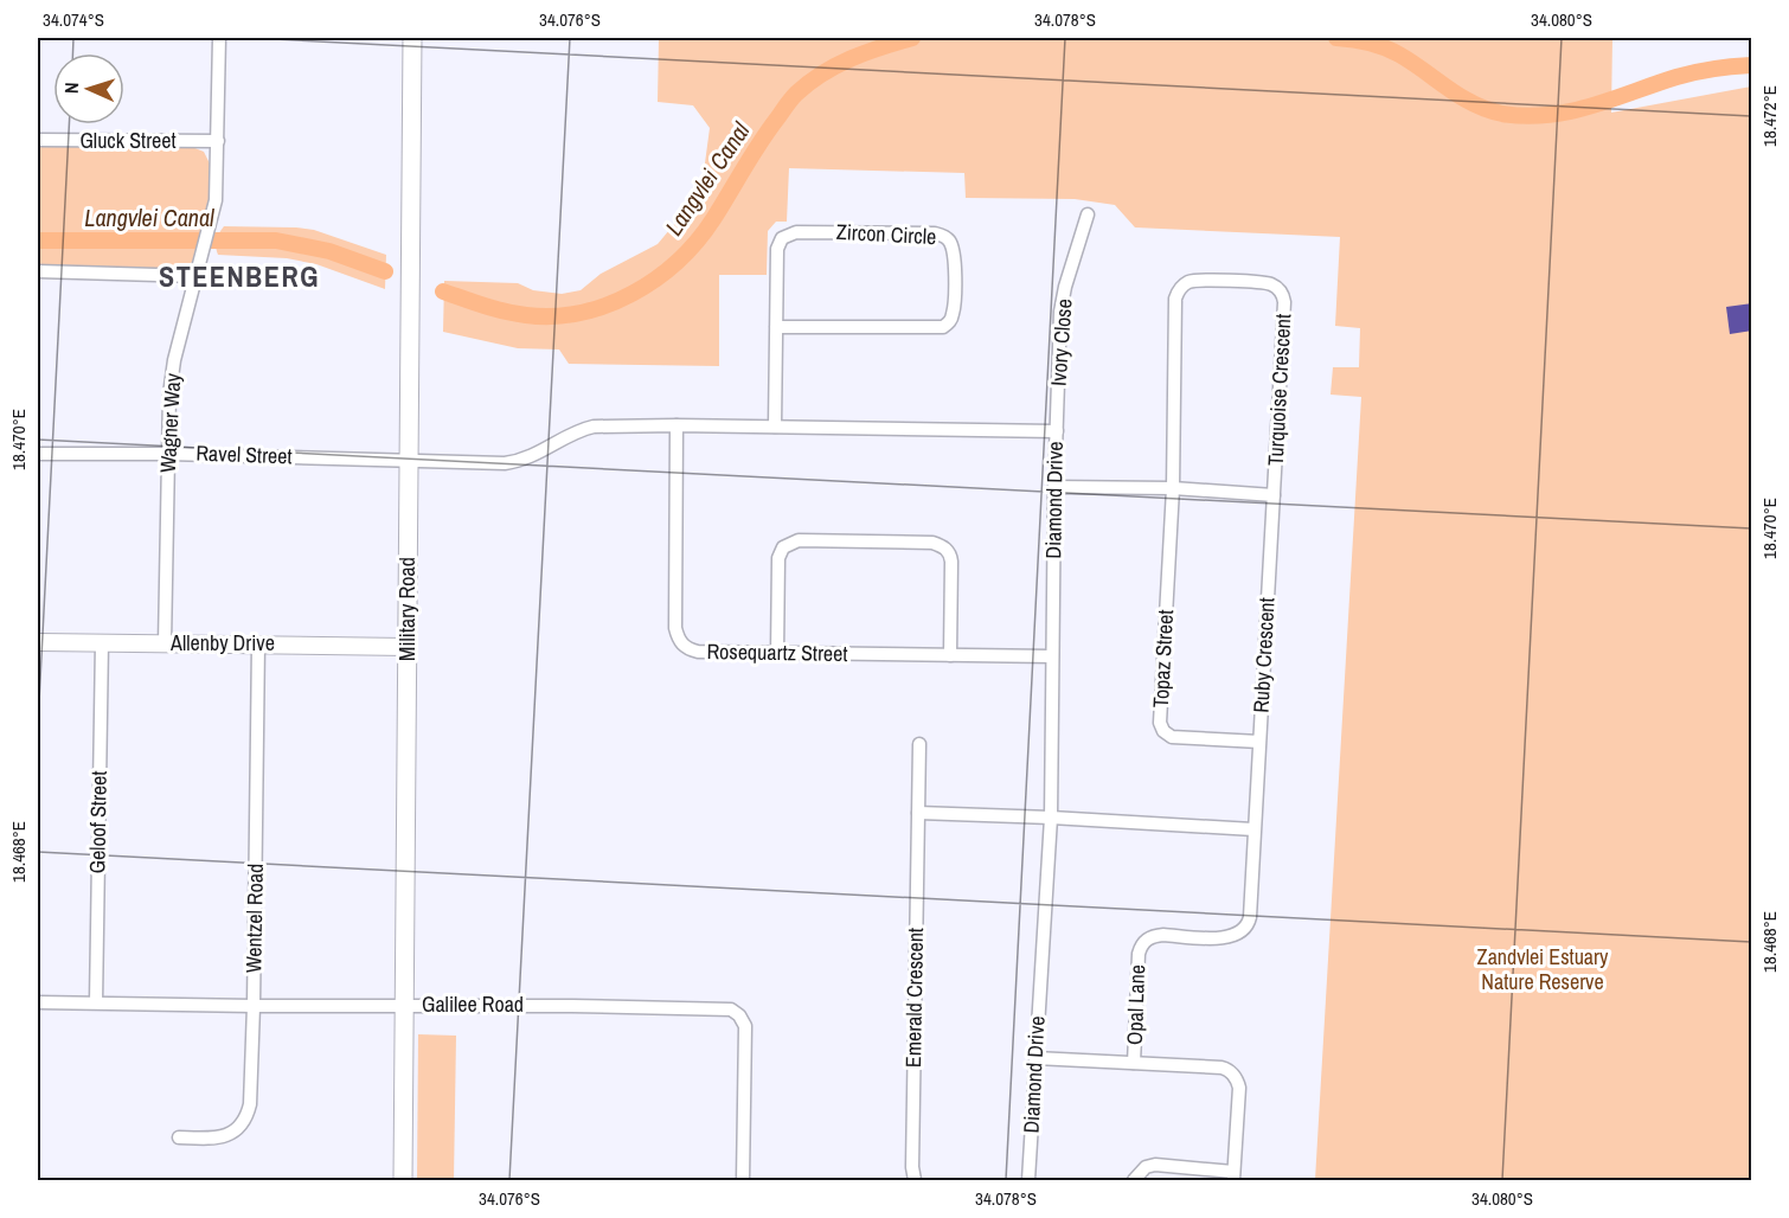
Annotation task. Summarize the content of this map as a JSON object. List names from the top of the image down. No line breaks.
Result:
{"streets":{"main road":["Military Road"],"street":["Gluck Street","Zircon Circle","Ivory Close","Turquoise Crescent","Wagner Way","Ravel Street","Diamond Drive","Allenby Drive","Rosequartz Street","Ruby Crescent","Topaz Street","Geloof Street","Wentzel Road","Emerald Crescent","Galilee Road","Opal Lane"]},"crossings":[["Gluck Street","Wagner Way"],["Zircon Circle","Diamond Drive"],["Ivory Close","Diamond Drive"],["Turquoise Crescent","Ruby Crescent"],["Turquoise Crescent","Topaz Street"],["Wagner Way","Ravel Street"],["Wagner Way","Allenby Drive"],["Ravel Street","Diamond Drive"],["Ravel Street","Military Road"],["Diamond Drive","Military Road"],["Diamond Drive","Rosequartz Street"],["Military Road","Allenby Drive"],["Military Road","Galilee Road"],["Allenby Drive","Geloof Street"],["Allenby Drive","Wentzel Road"],["Ruby Crescent","Topaz Street"],["Ruby Crescent","Opal Lane"],["Geloof Street","Galilee Road"],["Wentzel Road","Galilee Road"]],"districts":["STEENBERG"],"water":["Langvlei Canal"],"parks":["Zandvlei Estuary Nature Reserve"],"north":"left","coordinates":["34.074°S","34.076°S","34.078°S","34.080°S","18.472°E","18.470°E","18.468°E"]}
